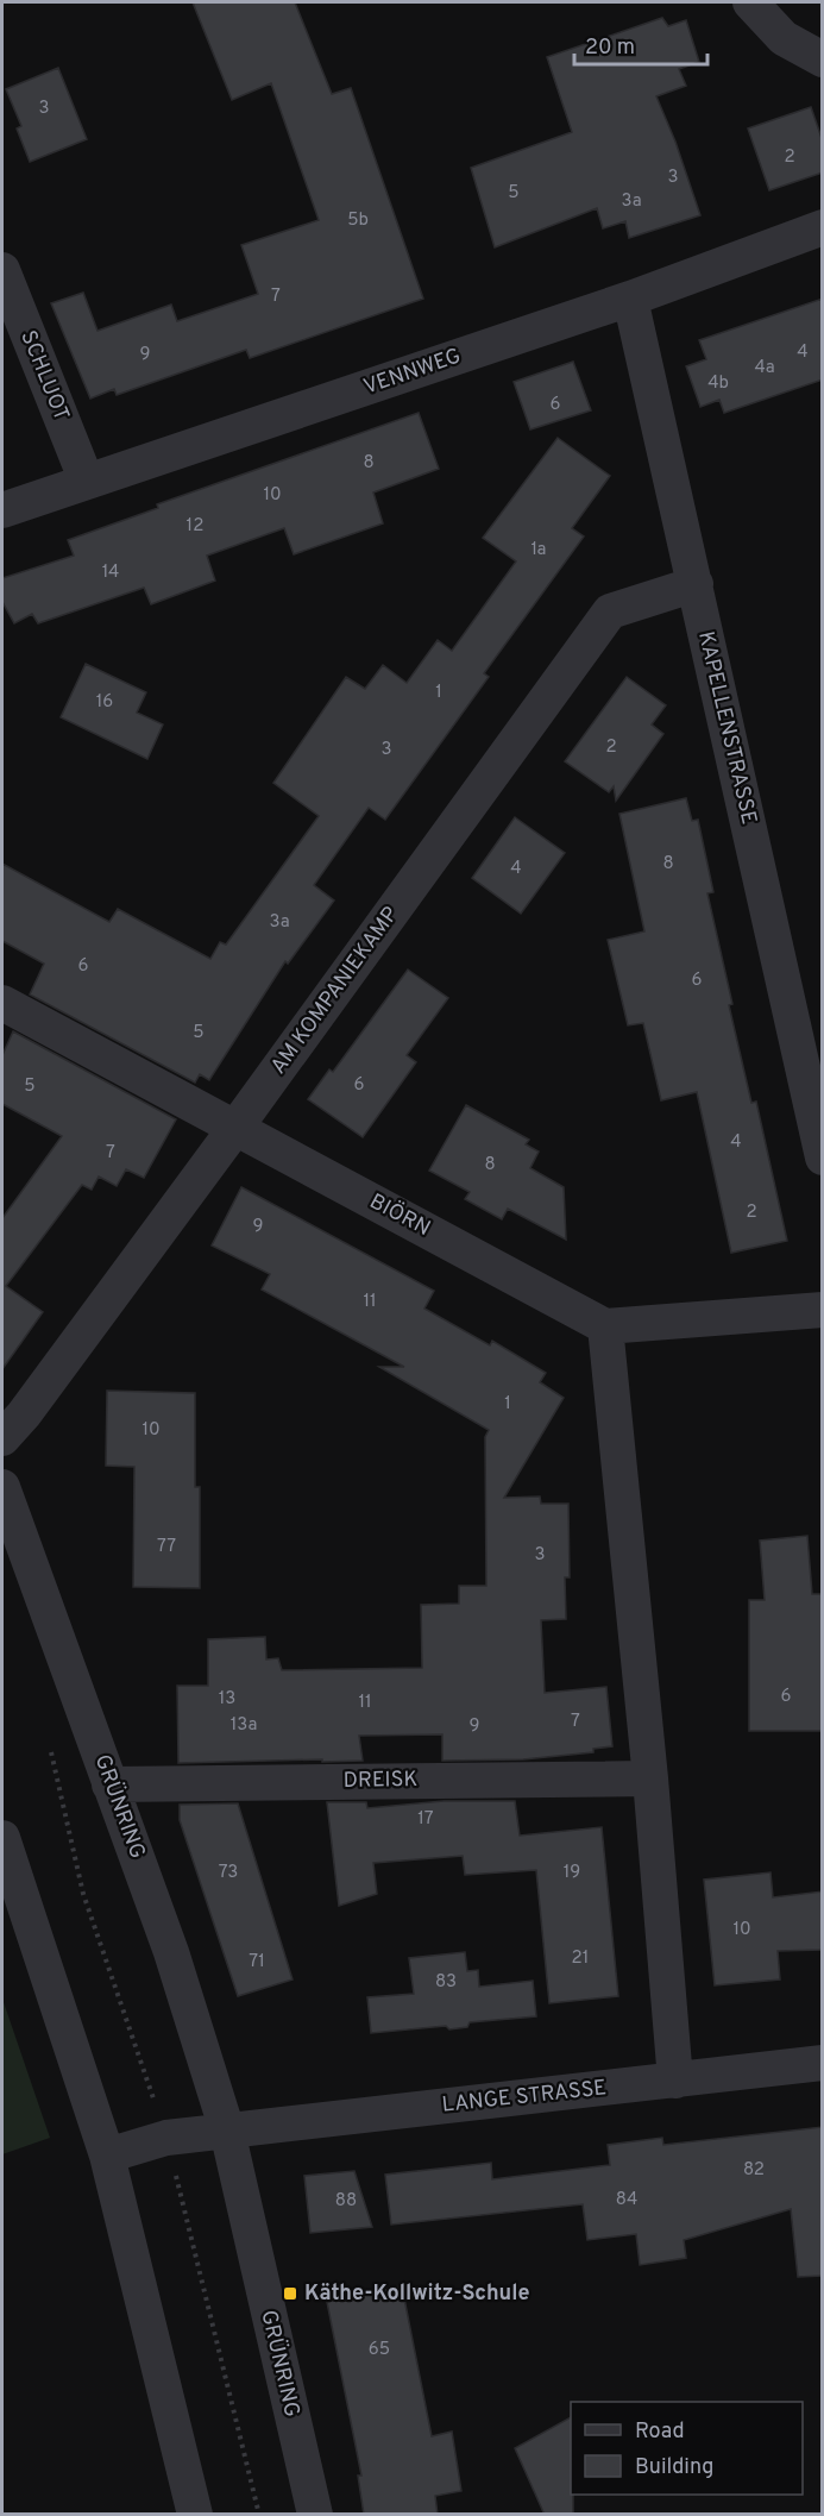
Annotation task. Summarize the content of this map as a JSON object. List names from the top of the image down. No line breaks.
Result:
{"streets":{"street":["VENNWEG","SCHLUOT","KAPELLENSTRASSE","AM KOMPANIEKAMP","BIÖRN","DREISK","GRÜNRING","LANGE STRASSE"]},"crossings":[["VENNWEG","SCHLUOT"],["VENNWEG","KAPELLENSTRASSE"],["KAPELLENSTRASSE","AM KOMPANIEKAMP"],["AM KOMPANIEKAMP","BIÖRN"],["DREISK","GRÜNRING"],["GRÜNRING","LANGE STRASSE"]],"places":{"transit":["Käthe-Kollwitz-Schule"]},"house_numbers":["3","2","3","5","3a","5b","7","4","9","4a","4b","6","8","10","12","1a","14","1","16","2","3","8","4","3a","6","6","5","6","5","4","7","8","2","9","11","1","10","77","3","6","13","11","7","13a","9","17","73","19","10","21","71","83","82","84","88","65"],"legend":["Road","Building"],"scale_bar":"20 m"}
